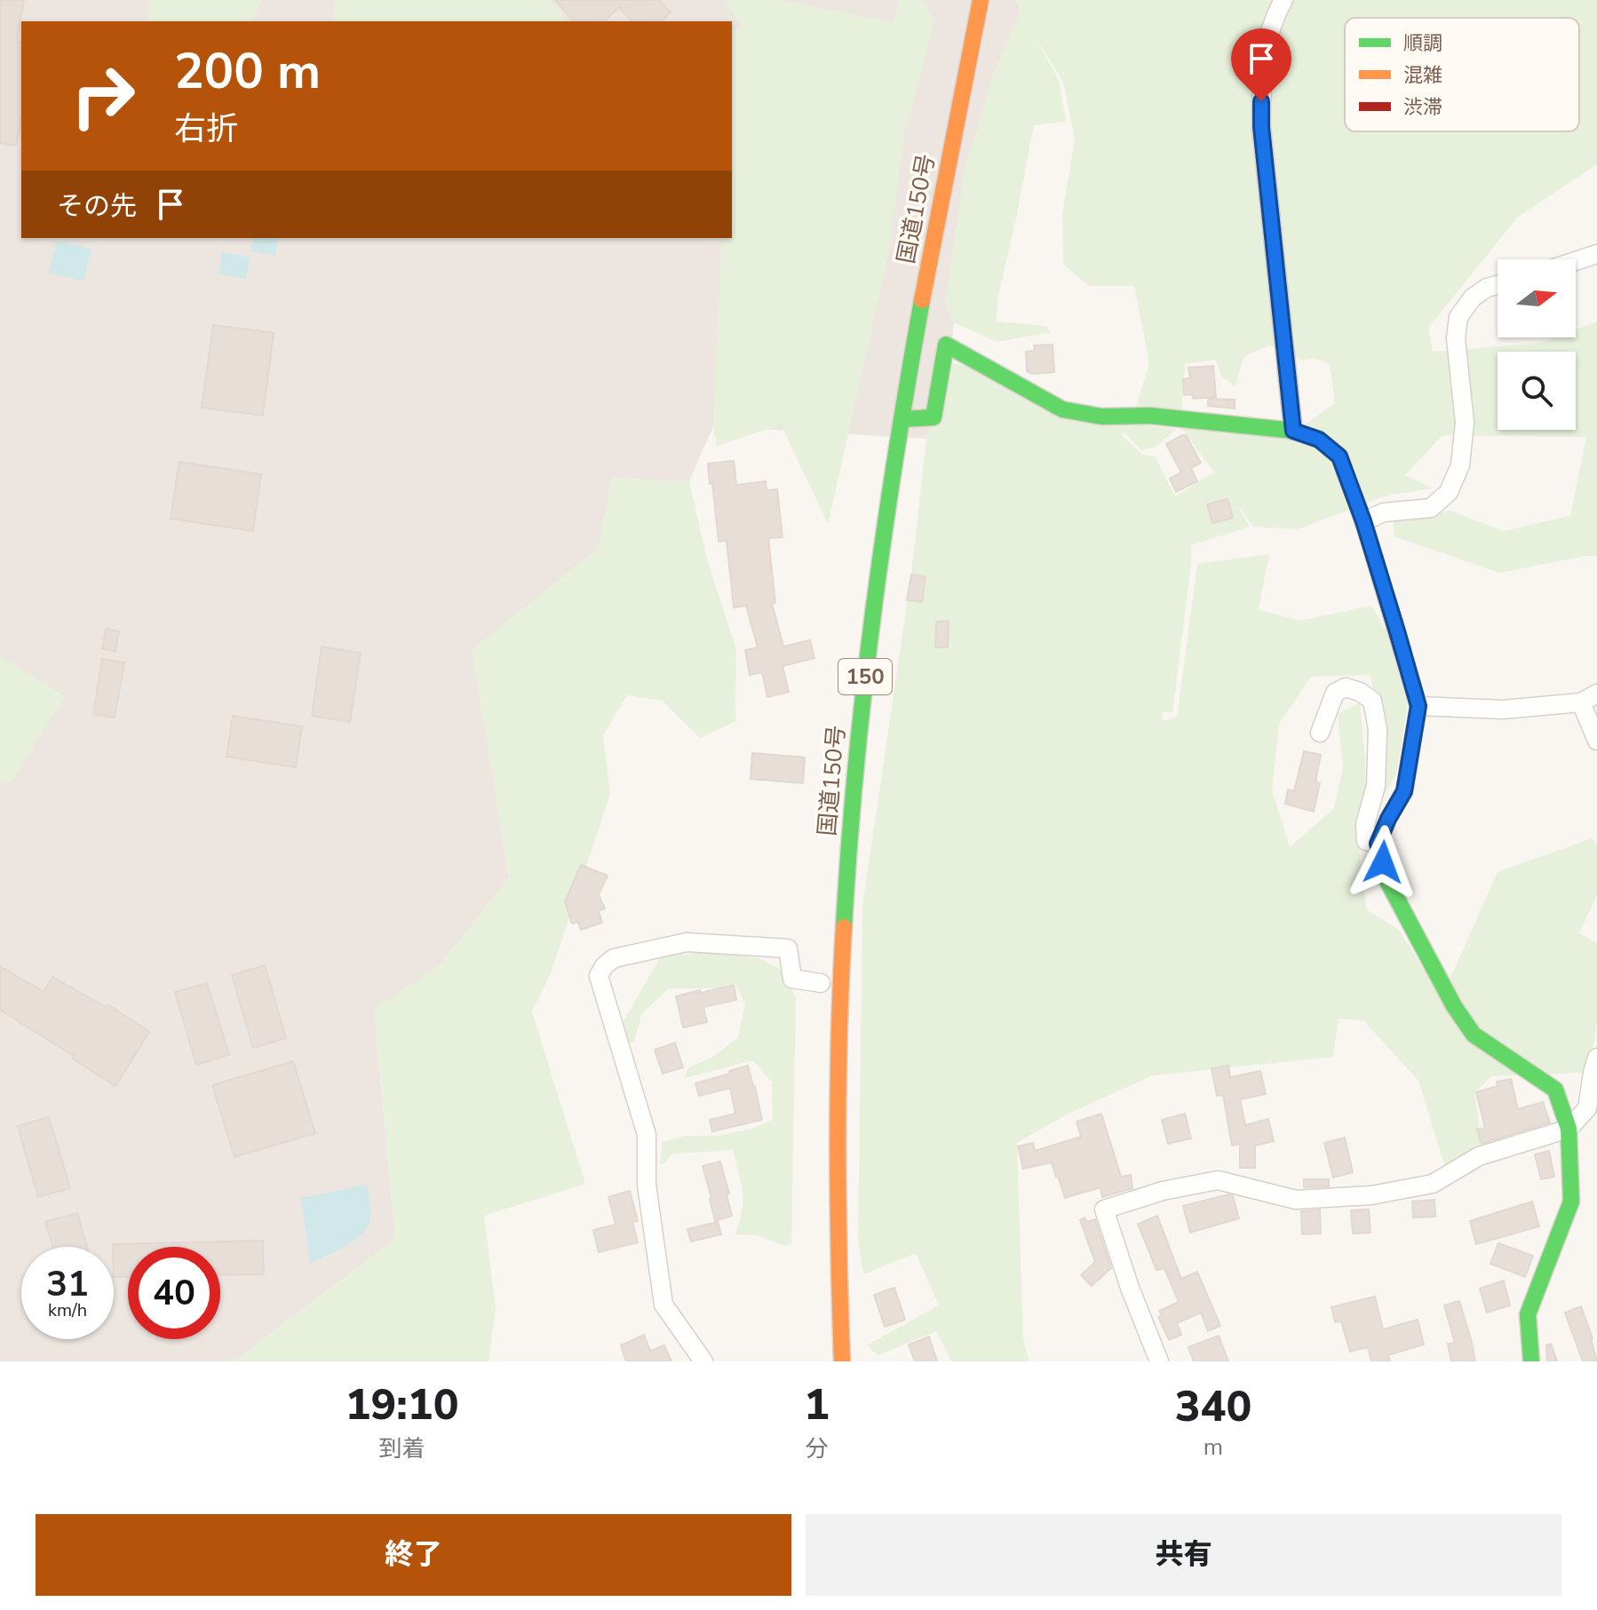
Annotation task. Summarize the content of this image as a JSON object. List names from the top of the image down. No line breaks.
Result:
{"streets":{"main road":["国道150号","150"]},"legend":["順調","混雑","渋滞"],"north":"right","page":{"turn":["200 m","右折"],"then":"その先","speed":"31 km/h","limit":"40","eta":["19:10","到着","1","分","340","m"],"buttons":["終了","共有"]}}
